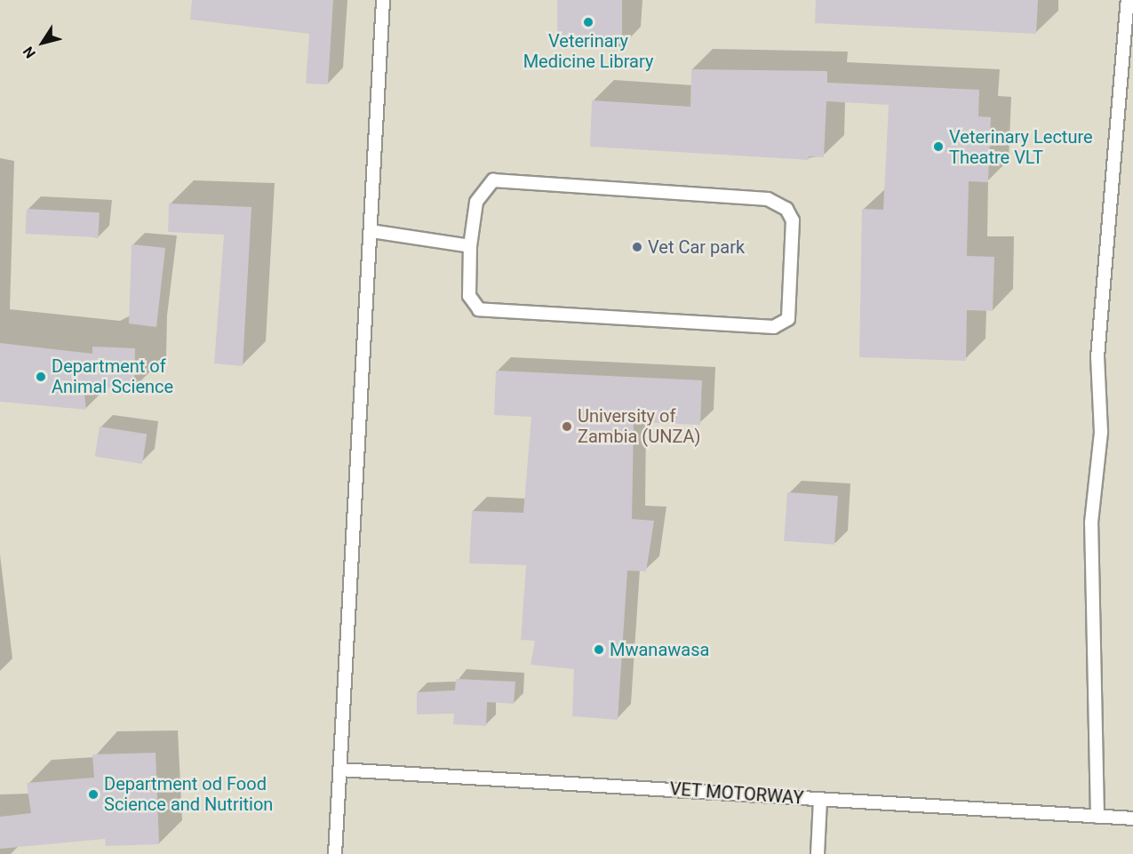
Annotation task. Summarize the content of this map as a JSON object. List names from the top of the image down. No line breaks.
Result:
{"streets":{"lane":["VET MOTORWAY"]},"places":["Veterinary Medicine Library","Veterinary Lecture Theatre VLT","Vet Car park","Department of Animal Science","University of Zambia (UNZA)","Mwanawasa","Department od Food Science and Nutrition"],"north":"bottom left"}
